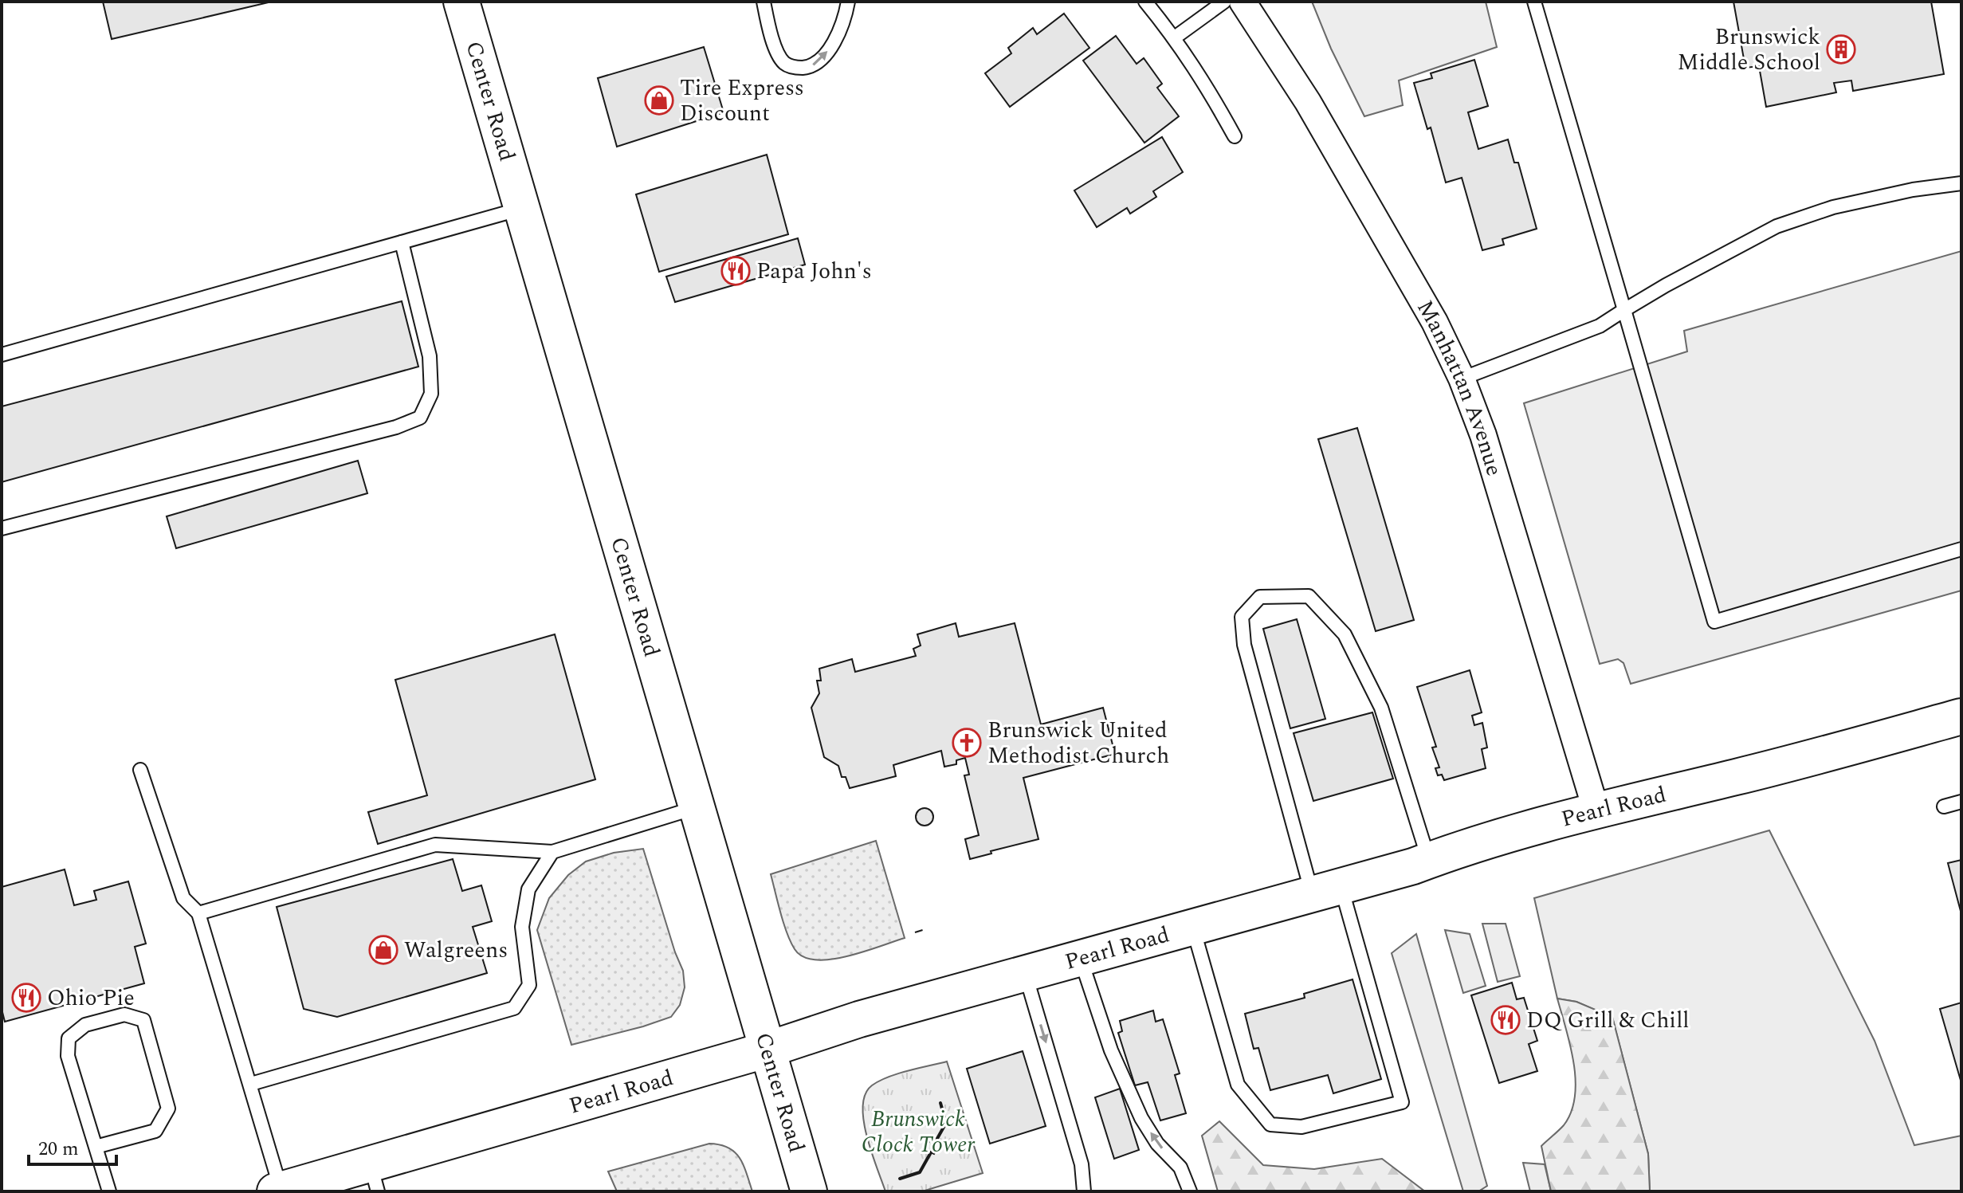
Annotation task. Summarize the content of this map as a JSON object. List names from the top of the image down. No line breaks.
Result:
{"streets":{"main road":["Center Road","Pearl Road"],"street":["Manhattan Avenue"]},"crossings":[["Center Road","Pearl Road"],["Manhattan Avenue","Pearl Road"]],"parks":["Brunswick Clock Tower"],"places":{"building":["Brunswick Middle School"],"shop":["Tire Express Discount","Walgreens"],"restaurant":["Papa John's","Ohio Pie","DQ Grill & Chill"],"church":["Brunswick United Methodist Church"]},"scale_bar":"20 m"}
